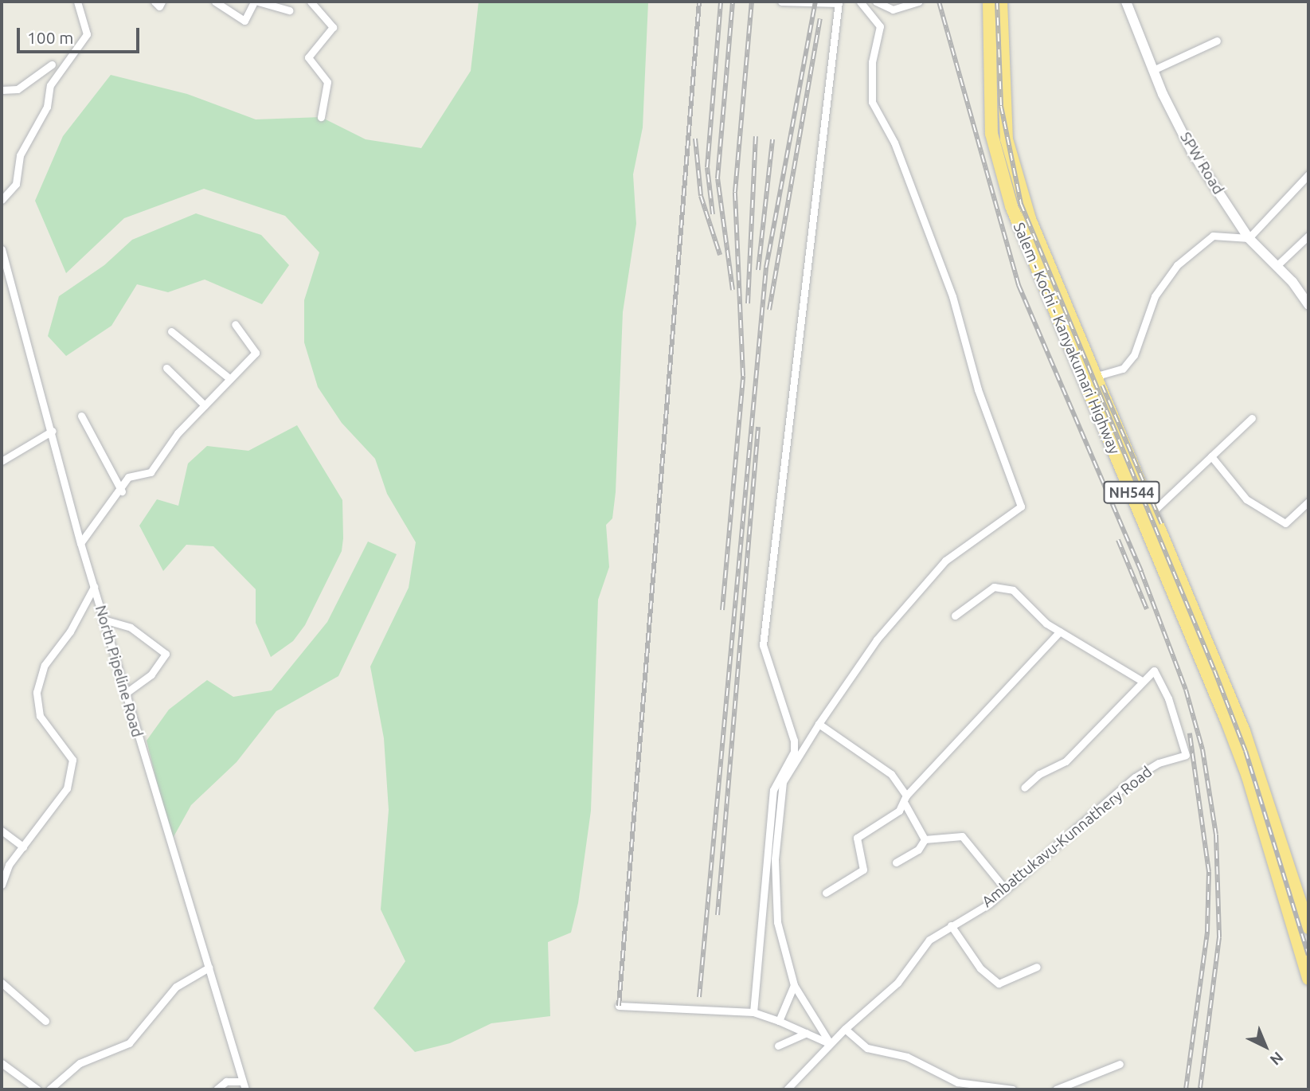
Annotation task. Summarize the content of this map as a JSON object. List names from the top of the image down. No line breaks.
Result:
{"streets":{"highway":["Salem - Kochi - Kanyakumari Highway","NH544"],"street":["SPW Road","North Pipeline Road","Ambattukavu-Kunnathery Road"]},"scale_bar":"100 m","north":"bottom right"}
